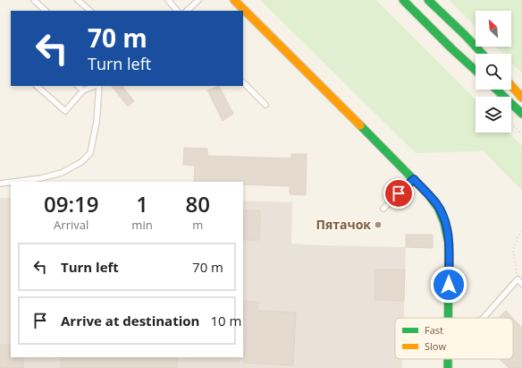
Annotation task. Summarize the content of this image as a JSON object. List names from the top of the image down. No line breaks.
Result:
{"places":["Пятачок"],"legend":["Fast","Slow"],"north":"top left","page":{"turn":["70 m","Turn left"],"eta":["09:19","Arrival","1","min","80","m"],"list":[{"name":"Turn left","value":"70 m"},{"name":"Arrive at destination","value":"10 m"}]}}
